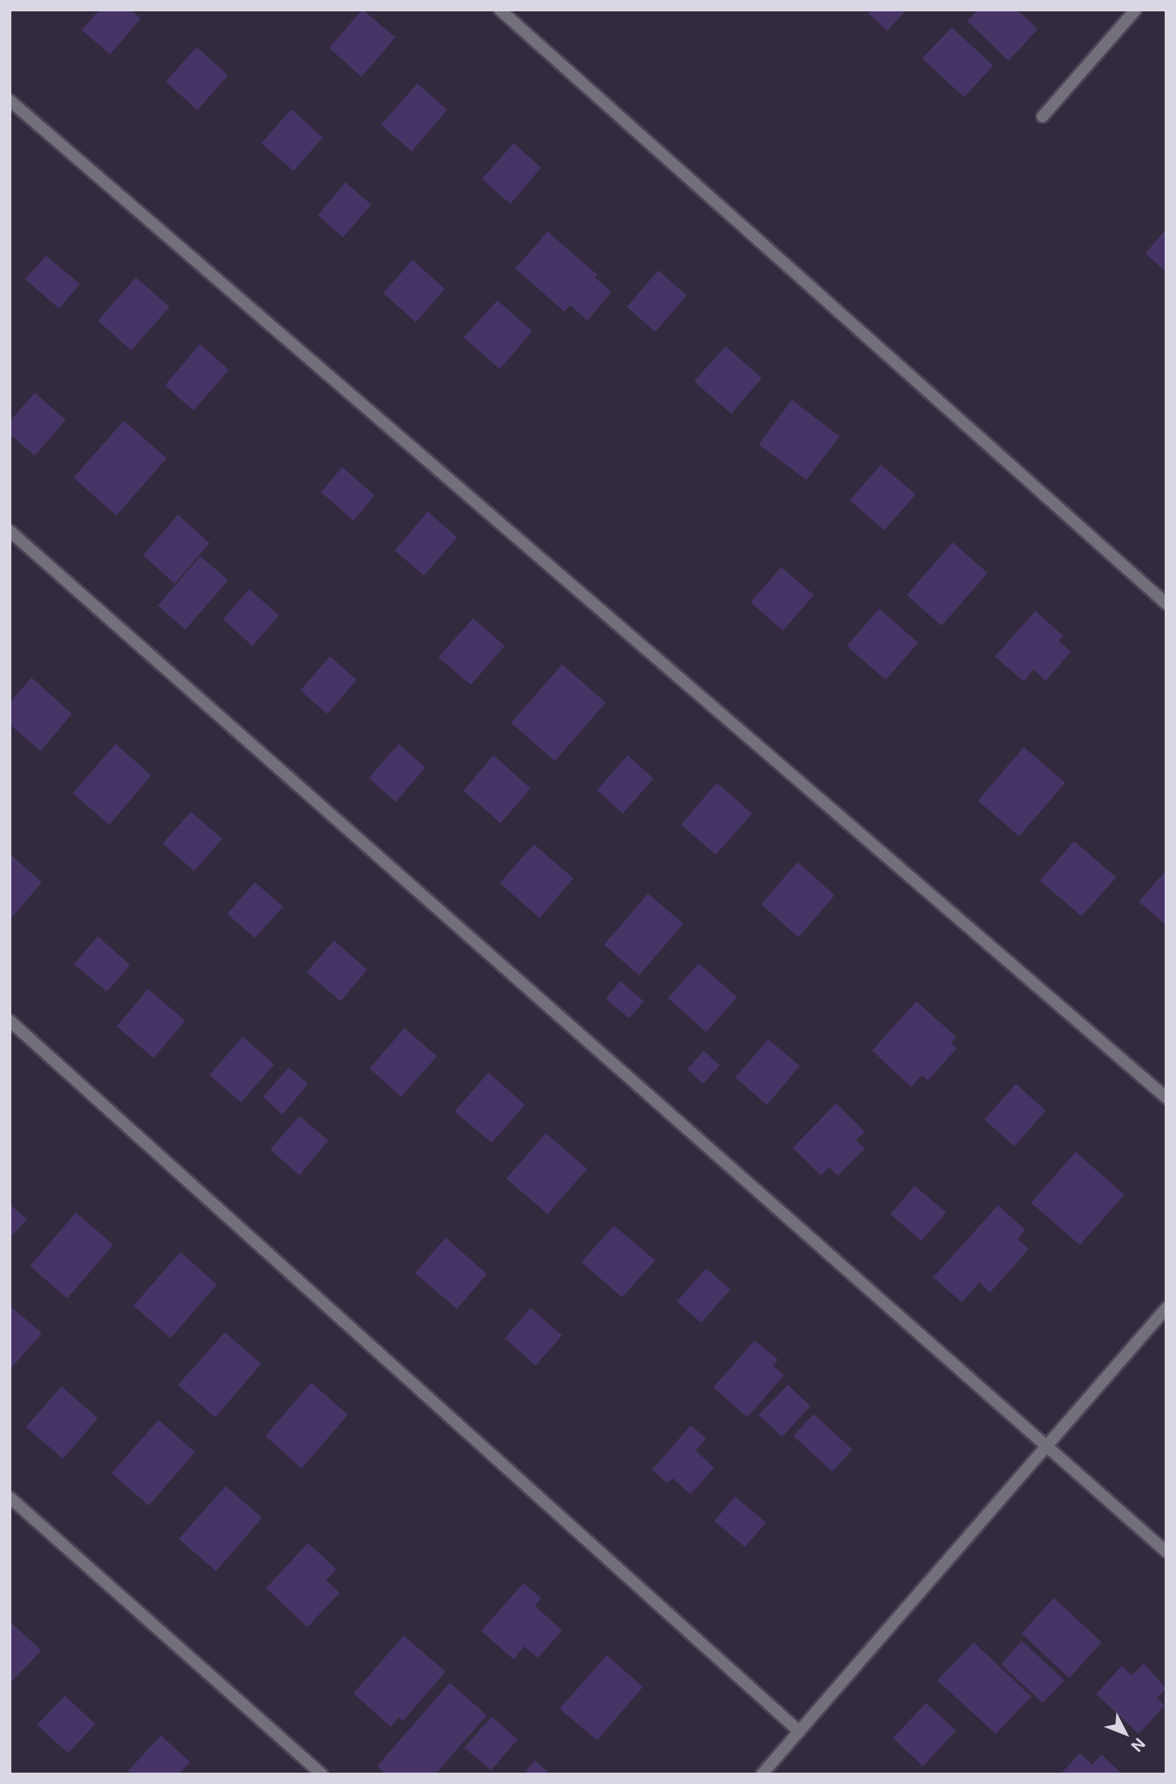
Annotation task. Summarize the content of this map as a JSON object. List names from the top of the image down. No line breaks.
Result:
{"north":"bottom right"}
